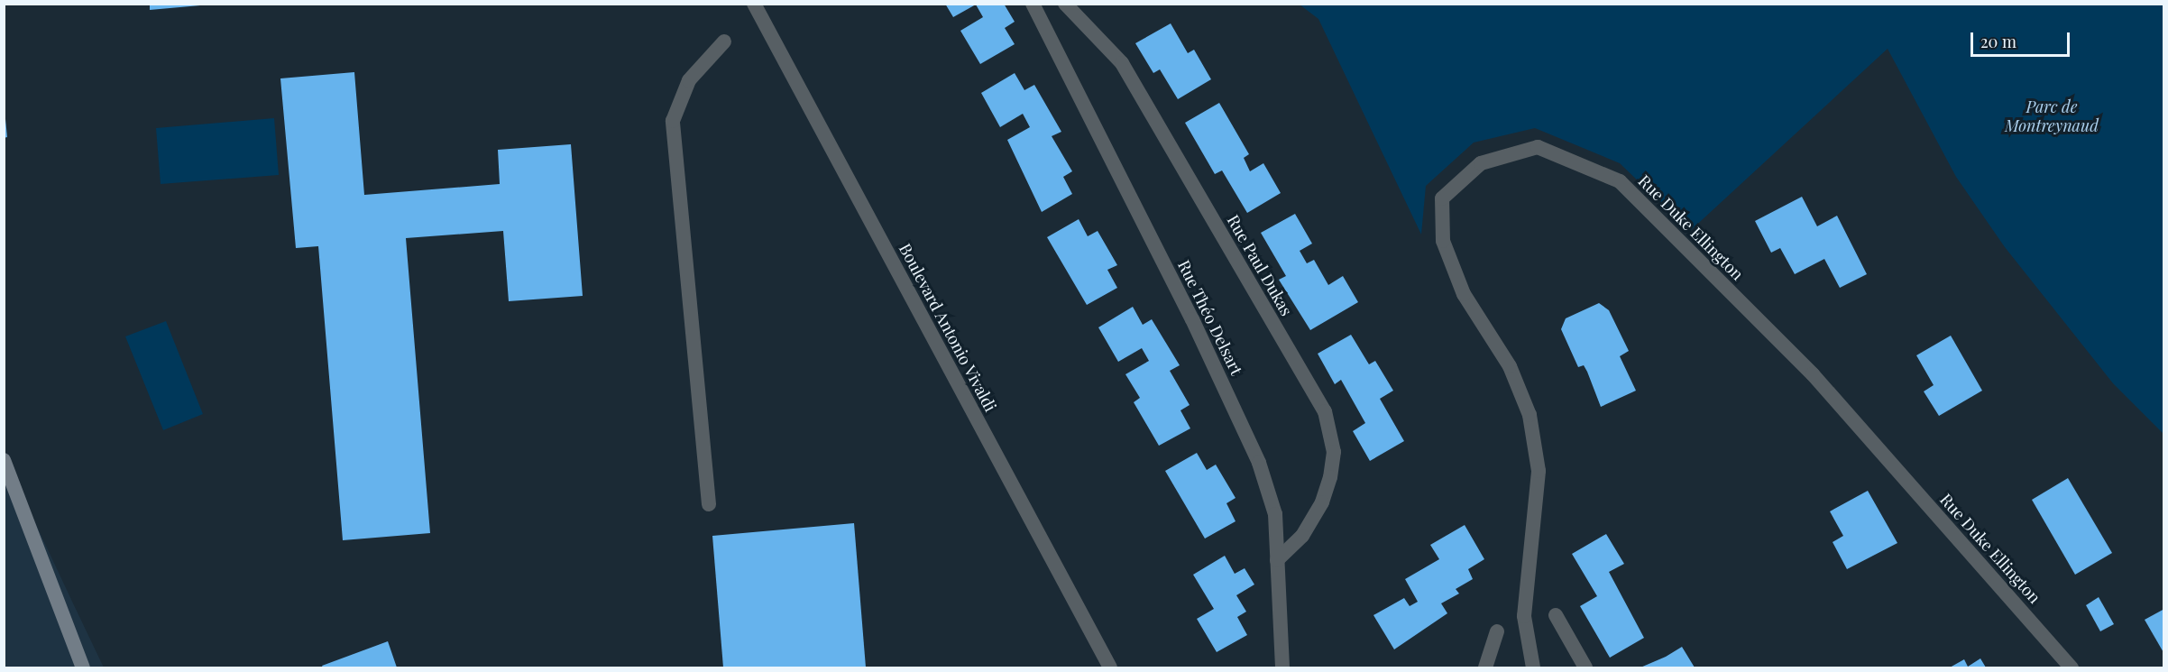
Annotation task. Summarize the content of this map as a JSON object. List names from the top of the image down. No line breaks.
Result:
{"streets":{"street":["Rue Duke Ellington","Rue Paul Dukas","Rue Théo Delsart","Boulevard Antonio Vivaldi"]},"crossings":[["Rue Paul Dukas","Rue Théo Delsart"]],"parks":["Parc de Montreynaud"],"scale_bar":"20 m"}
